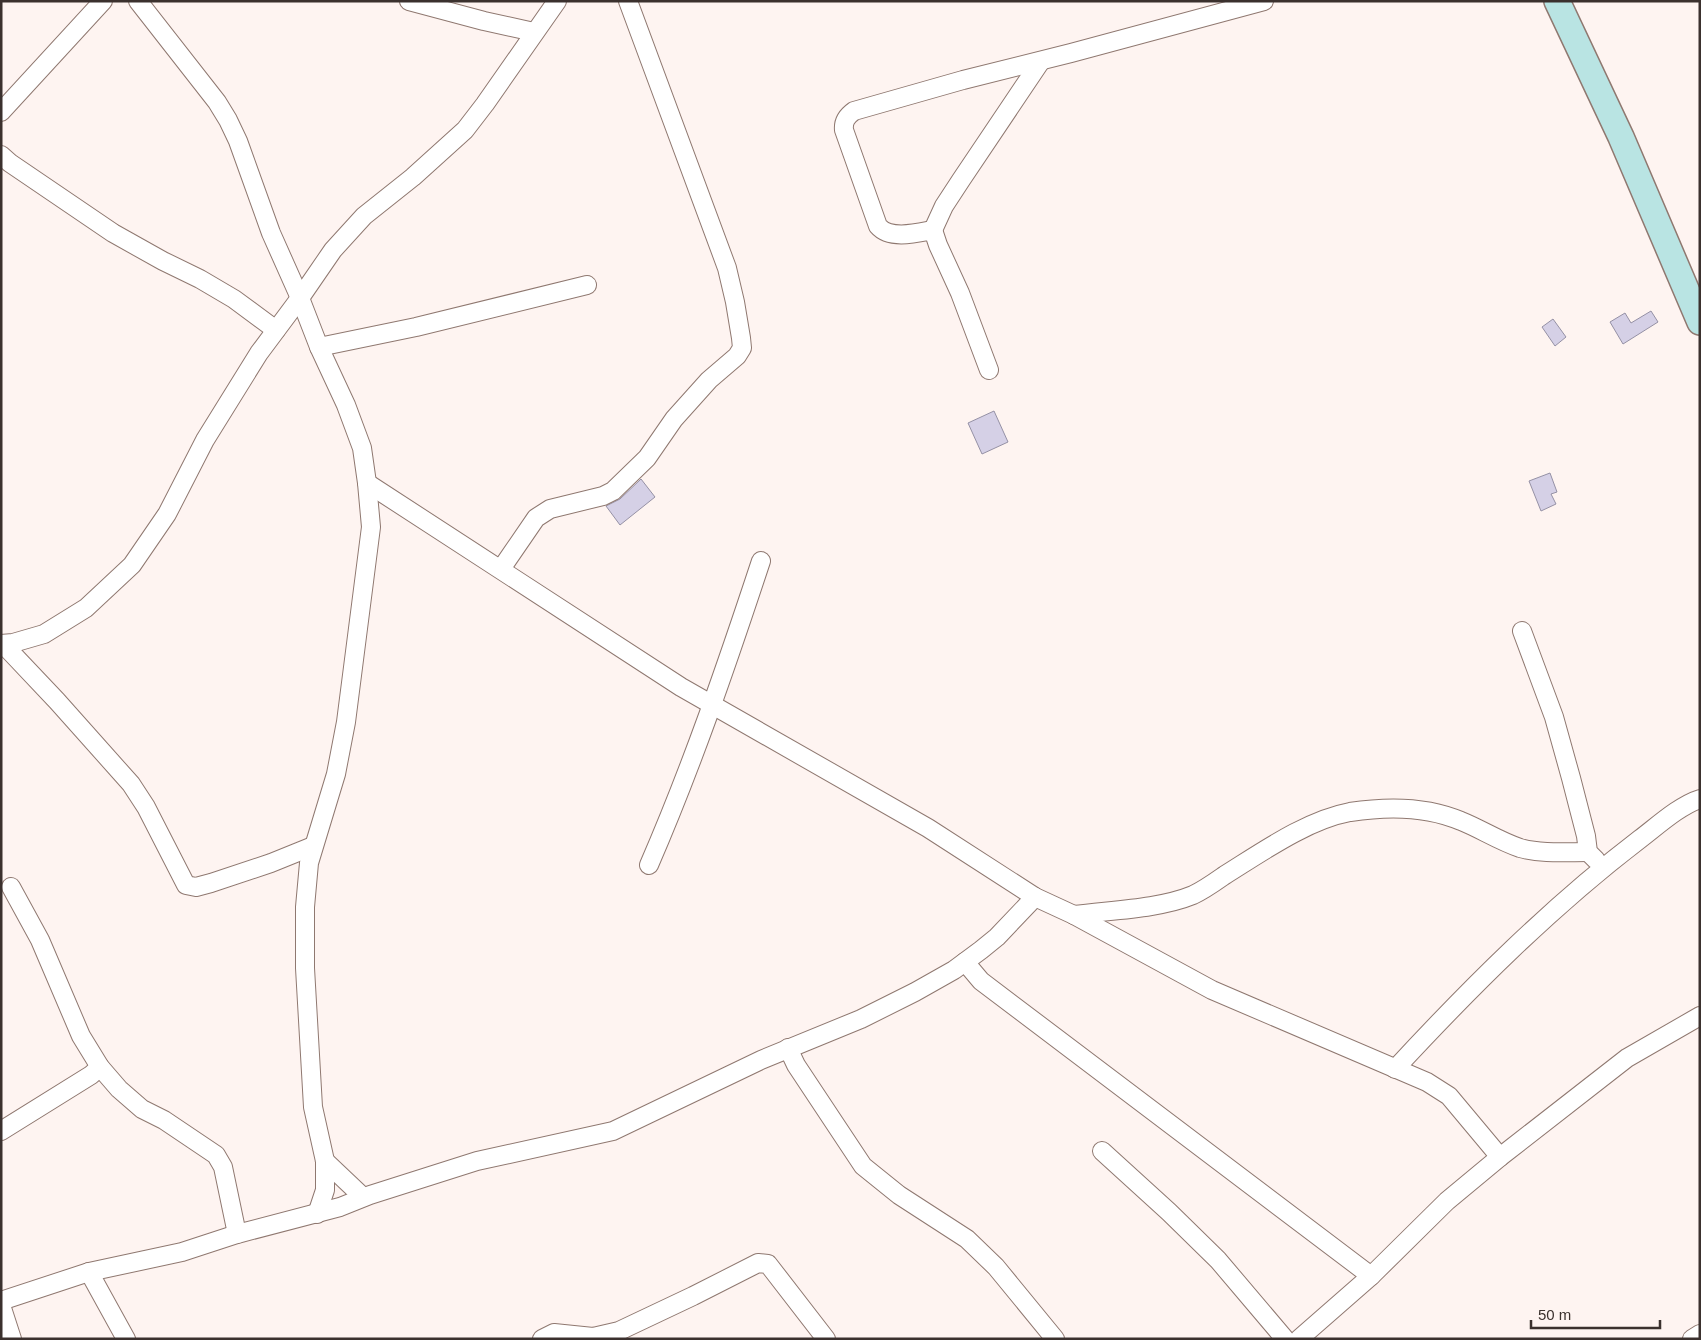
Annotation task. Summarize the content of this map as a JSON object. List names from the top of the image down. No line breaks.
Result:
{"scale_bar":"50 m"}
